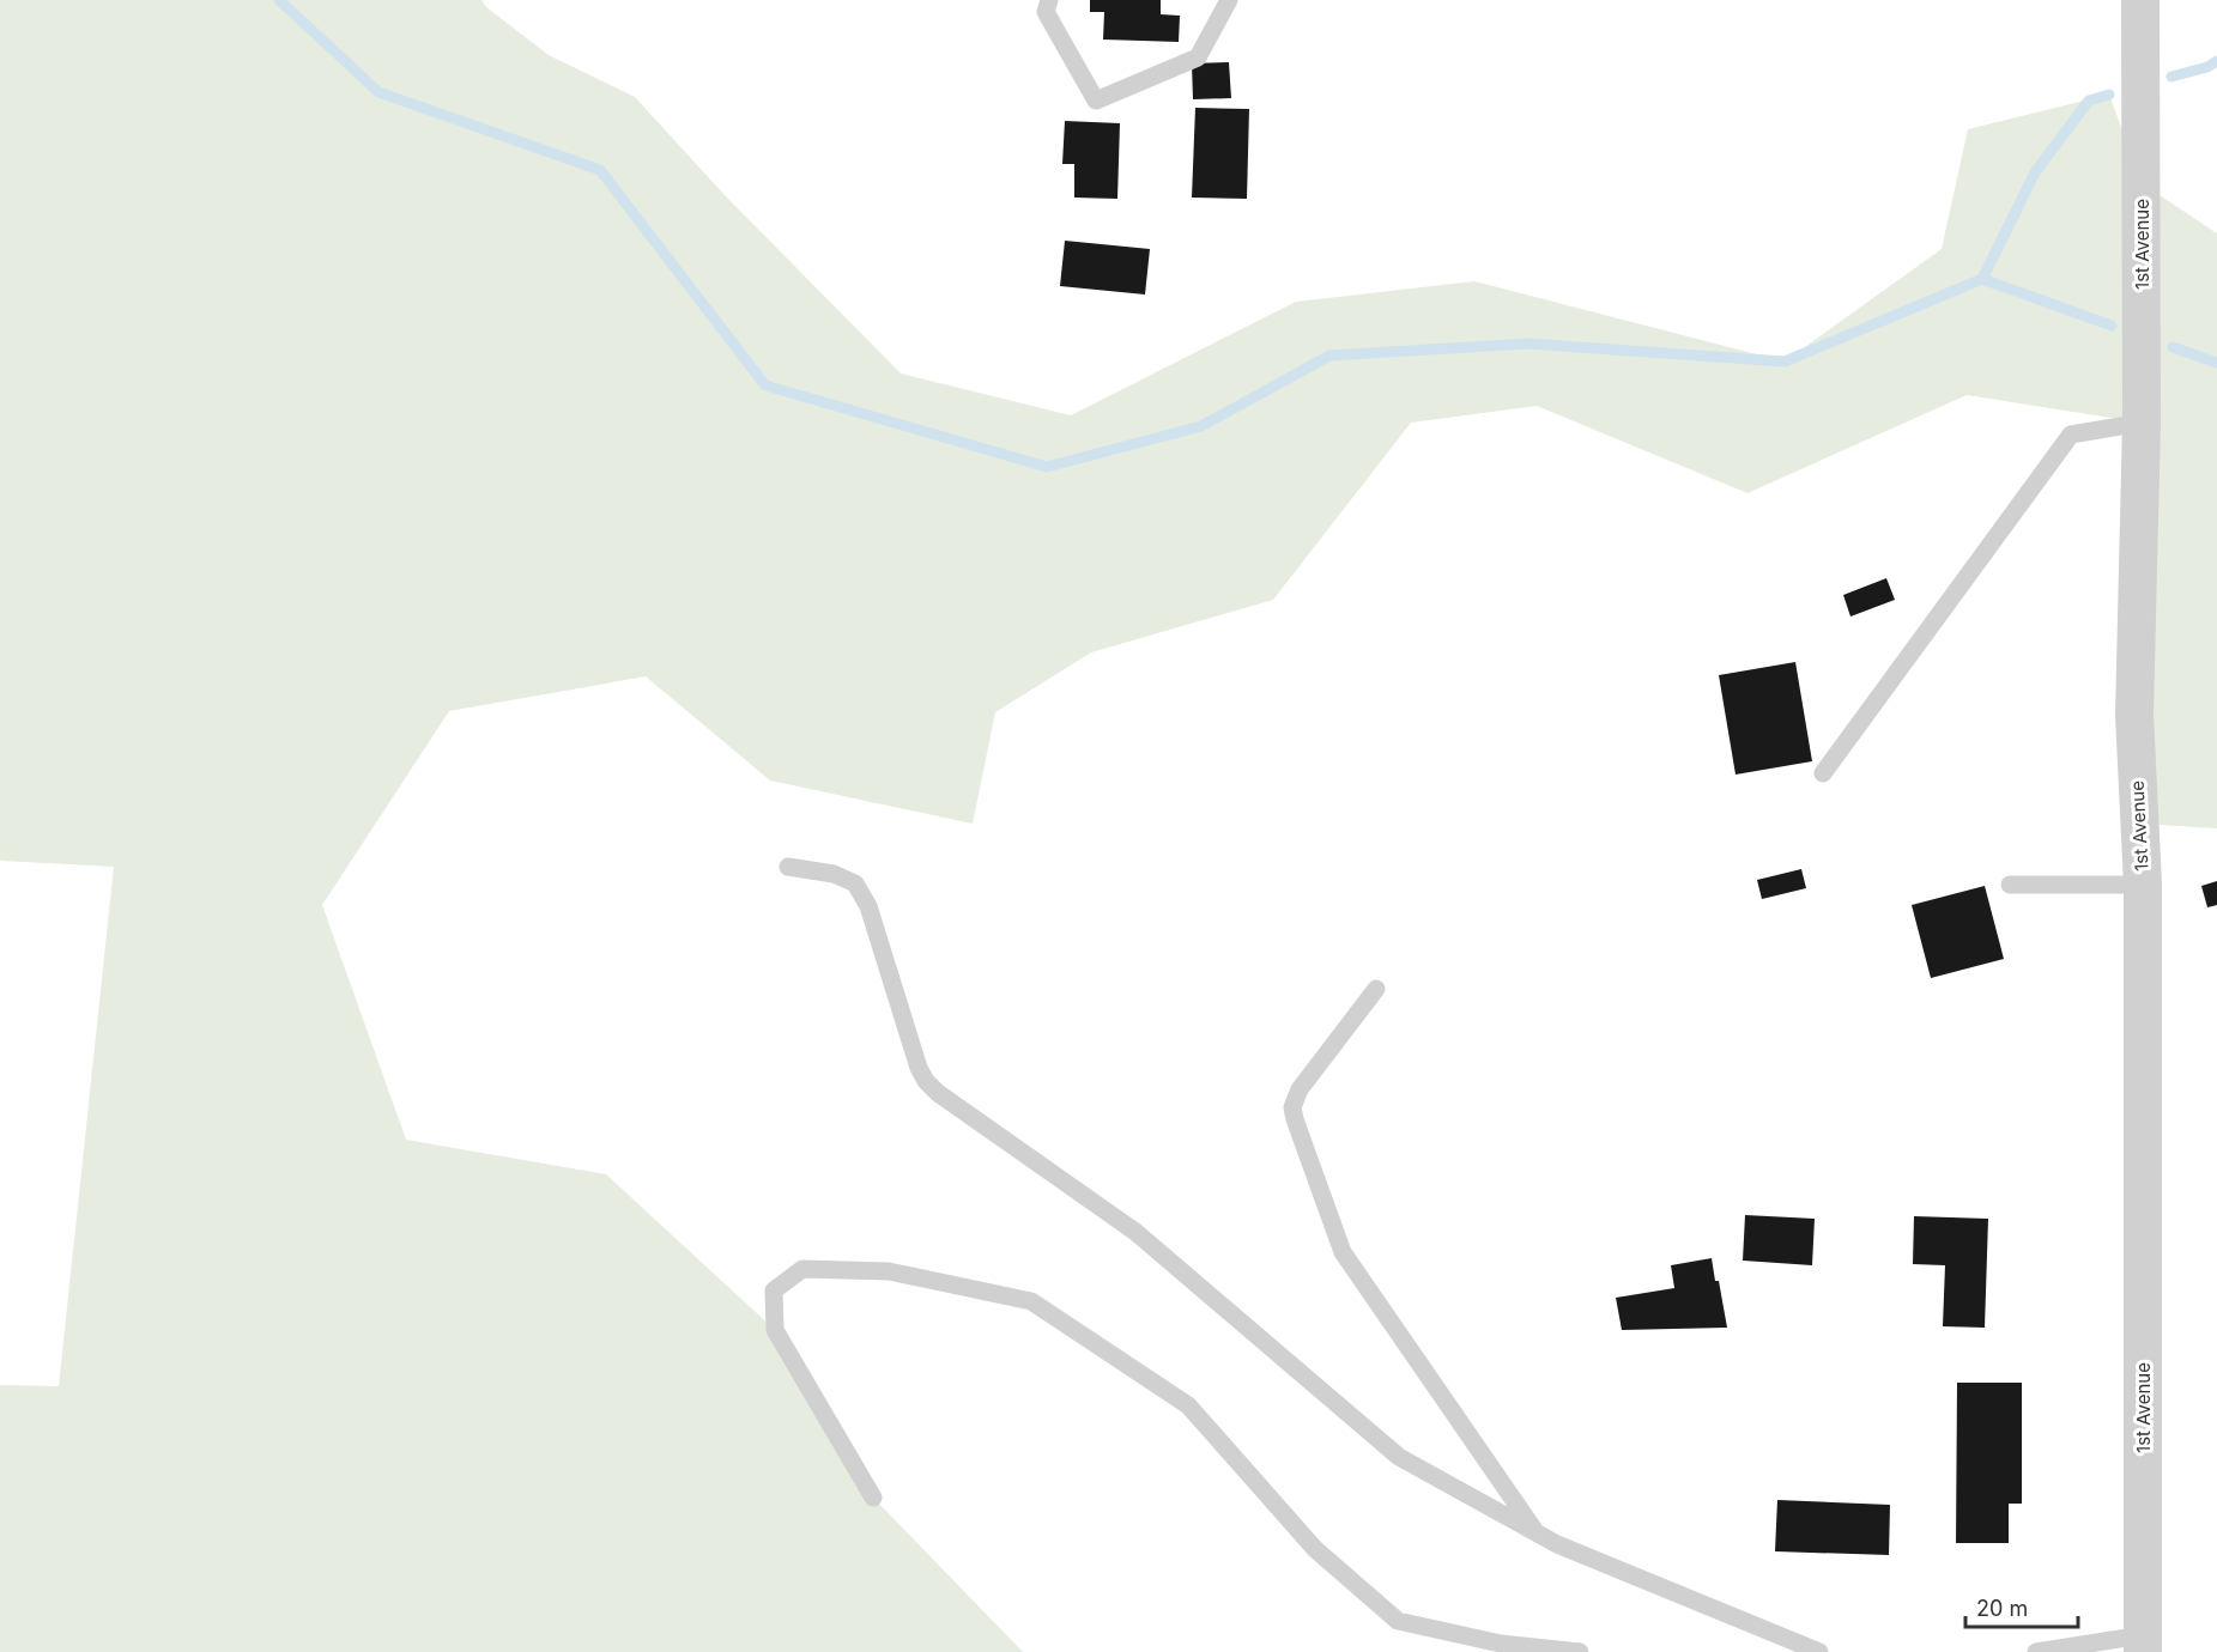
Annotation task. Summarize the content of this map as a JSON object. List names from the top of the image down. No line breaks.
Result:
{"streets":{"street":["1st Avenue"]},"scale_bar":"20 m"}
